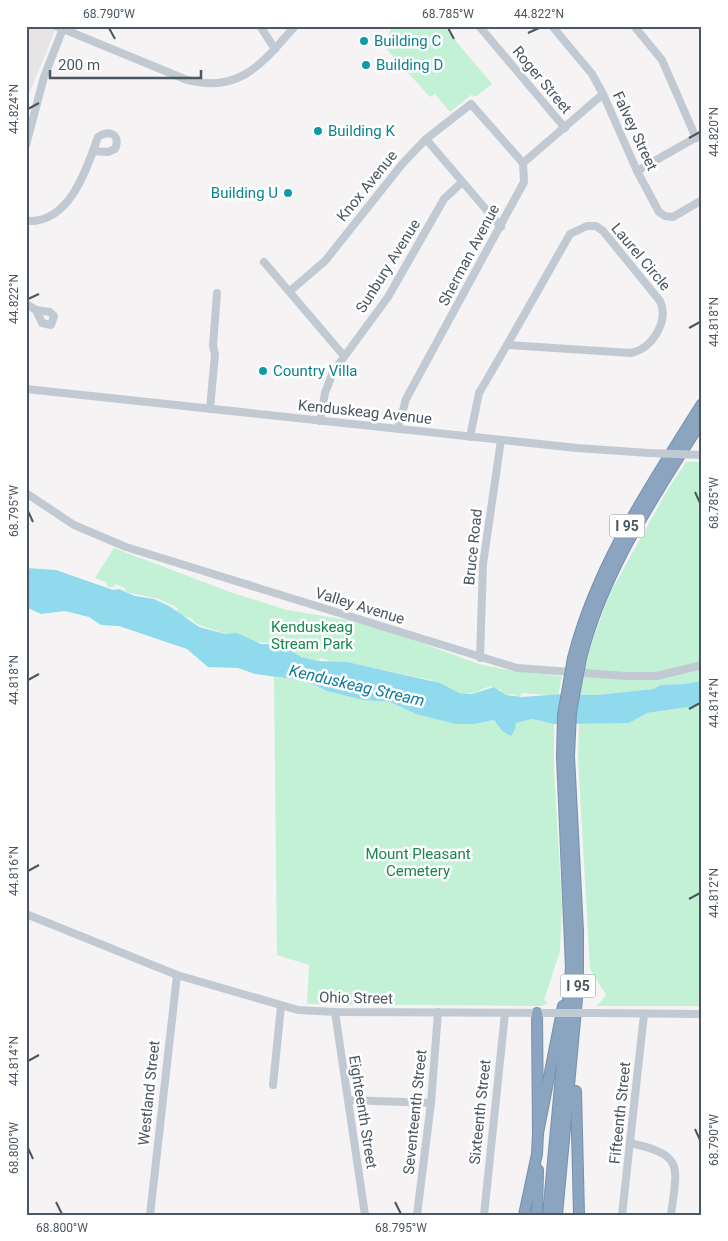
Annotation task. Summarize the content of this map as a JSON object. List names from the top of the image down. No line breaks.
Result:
{"streets":{"highway":["I 95"],"street":["Roger Street","Falvey Street","Knox Avenue","Sherman Avenue","Laurel Circle","Sunbury Avenue","Kenduskeag Avenue","Bruce Road","Valley Avenue","Ohio Street","Westland Street","Eighteenth Street","Seventeenth Street","Sixteenth Street","Fifteenth Street"]},"crossings":[["Knox Avenue","Sherman Avenue"],["Sherman Avenue","Kenduskeag Avenue"],["Laurel Circle","Kenduskeag Avenue"],["Sunbury Avenue","Kenduskeag Avenue"],["Kenduskeag Avenue","Bruce Road"],["Bruce Road","Valley Avenue"],["Ohio Street","Westland Street"],["Ohio Street","Eighteenth Street"],["Ohio Street","Seventeenth Street"],["Ohio Street","Sixteenth Street"],["Ohio Street","Fifteenth Street"]],"water":["Kenduskeag Stream"],"parks":["Kenduskeag Stream Park","Mount Pleasant Cemetery"],"places":["Building C","Building D","Building K","Building U","Country Villa"],"scale_bar":"200 m","coordinates":["68.790°W","68.785°W","44.822°N","44.824°N","44.820°N","44.818°N","68.795°W","44.814°N","44.816°N","44.812°N","68.800°W"]}
